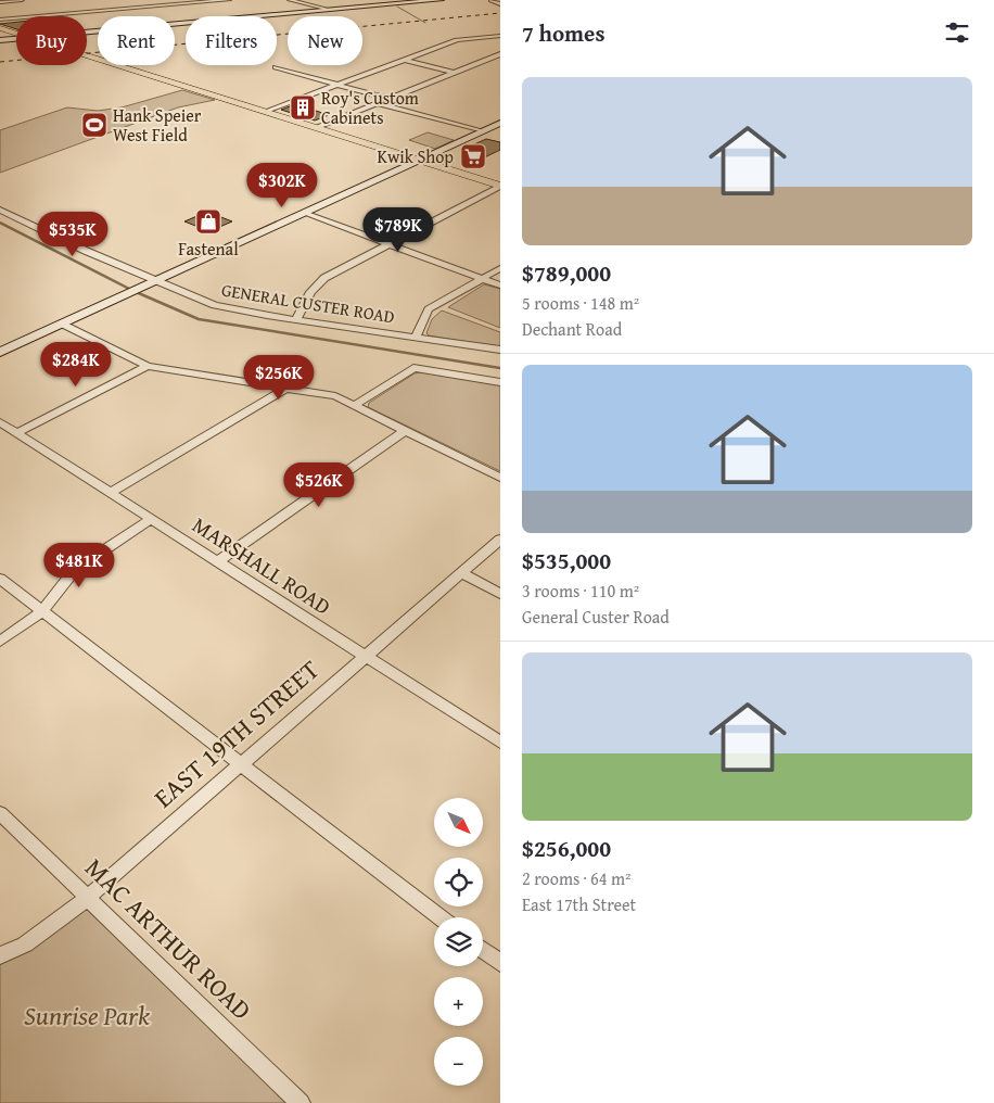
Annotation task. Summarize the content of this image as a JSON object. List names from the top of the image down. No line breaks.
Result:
{"streets":{"street":["GENERAL CUSTER ROAD","MARSHALL ROAD","EAST 19TH STREET","MAC ARTHUR ROAD"]},"crossings":[["MARSHALL ROAD","EAST 19TH STREET"],["EAST 19TH STREET","MAC ARTHUR ROAD"]],"parks":["Sunrise Park"],"places":{"building":["Roy's Custom Cabinets"],"sports":["Hank Speier West Field"],"supermarket":["Kwik Shop"],"shop":["Fastenal"]},"north":"bottom right","page":{"heading":"7 homes","chip":["Buy","Rent","Filters","New"],"list":[{"name":"$789,000","note":"5 rooms · 148 m² · Dechant Road"},{"name":"$535,000","note":"3 rooms · 110 m² · General Custer Road"},{"name":"$256,000","note":"2 rooms · 64 m² · East 17th Street"}],"price":["$302K","$789K","$535K","$284K","$256K","$526K","$481K"],"map_buttons":["+","−"]}}
